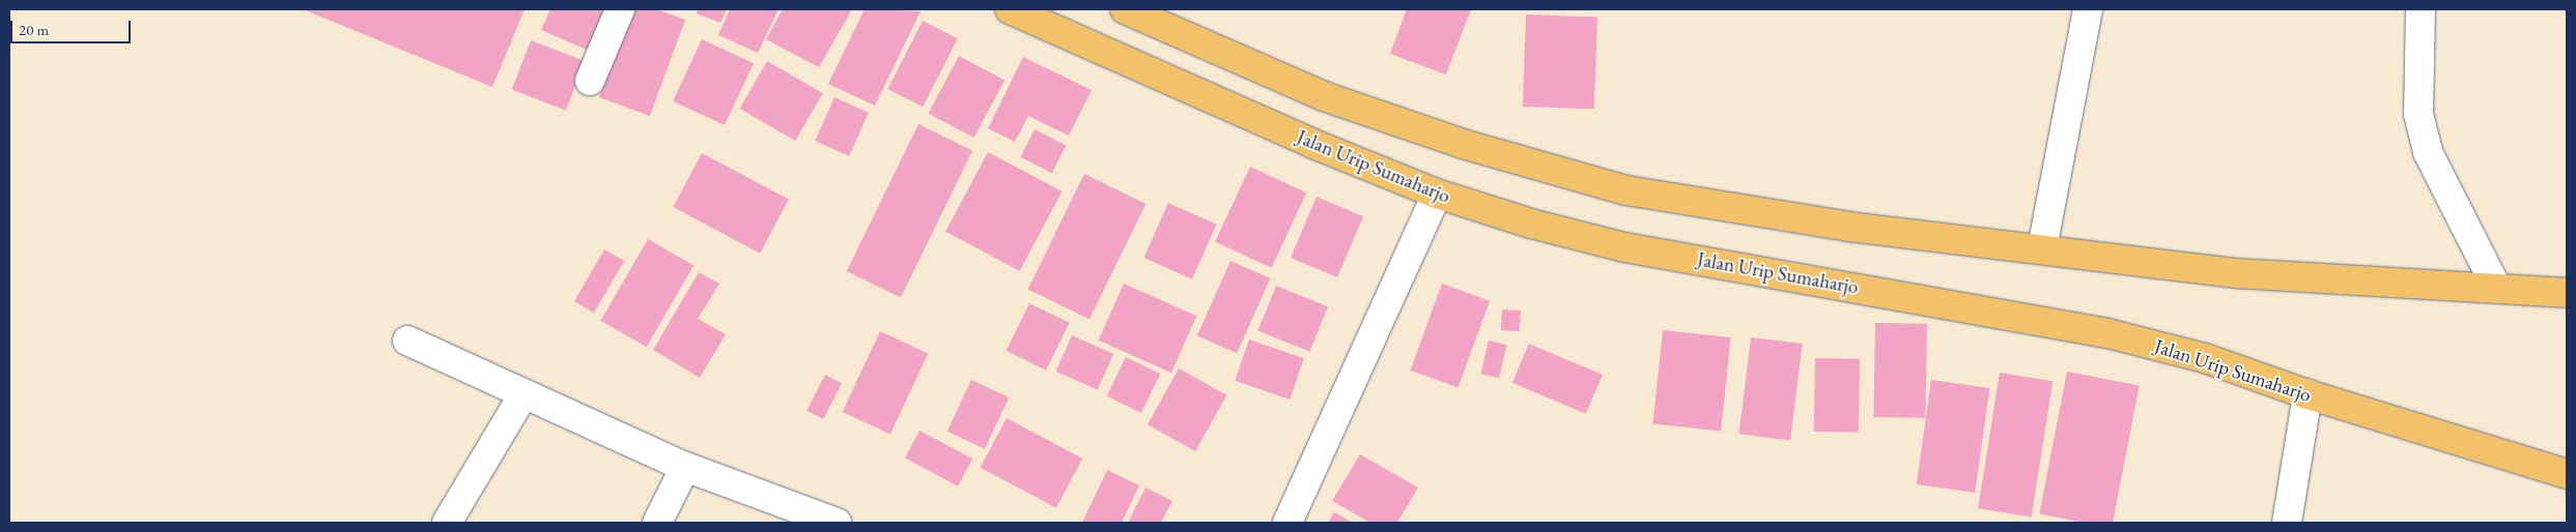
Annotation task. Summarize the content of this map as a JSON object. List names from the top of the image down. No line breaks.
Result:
{"streets":{"highway":["Jalan Urip Sumaharjo"]},"scale_bar":"20 m"}
